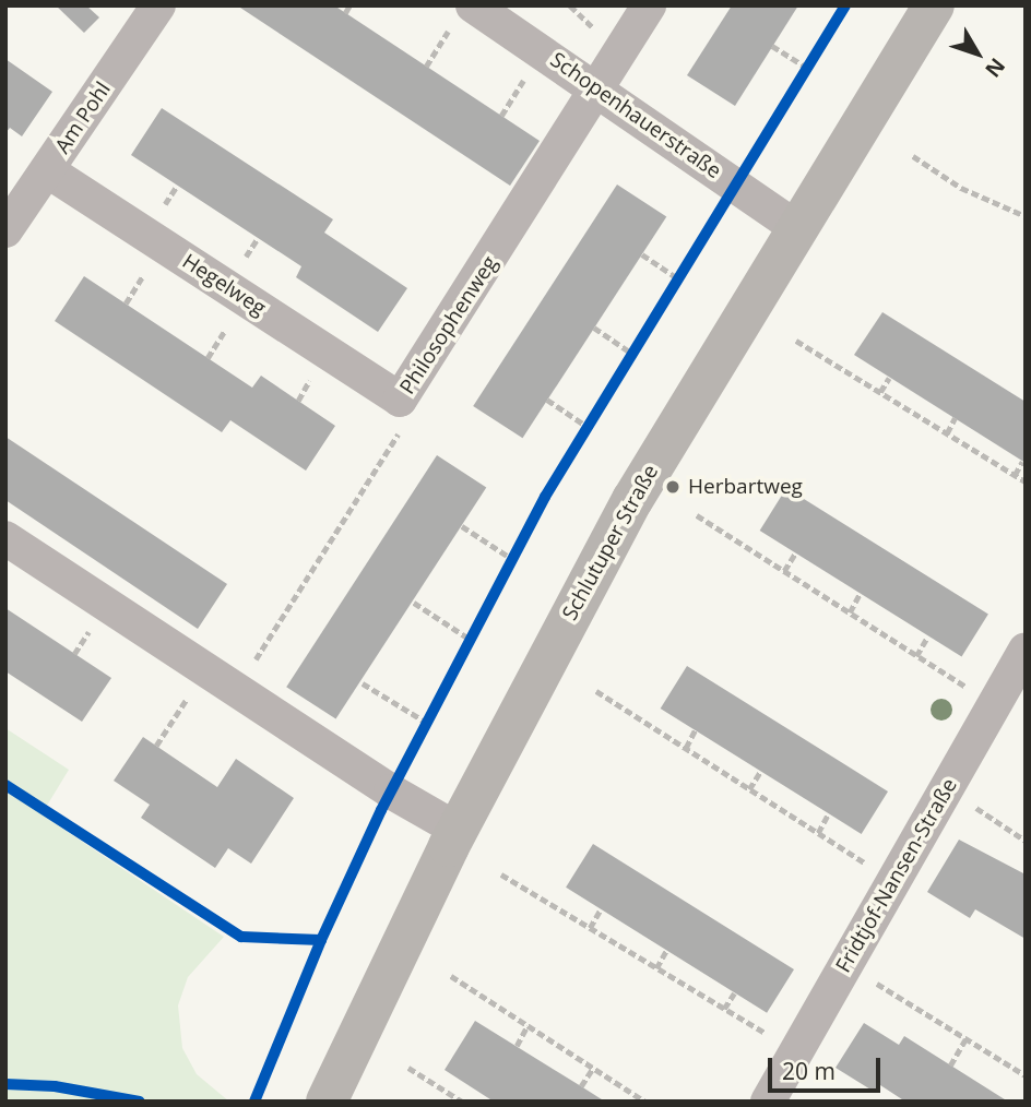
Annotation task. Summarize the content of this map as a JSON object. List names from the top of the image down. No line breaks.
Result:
{"streets":{"main road":["Schlutuper Straße"],"street":["Schopenhauerstraße","Am Pohl","Hegelweg","Philosophenweg","Fridtjof-Nansen-Straße"]},"crossings":[["Schopenhauerstraße","Philosophenweg"],["Schopenhauerstraße","Schlutuper Straße"],["Am Pohl","Hegelweg"],["Hegelweg","Philosophenweg"]],"places":["Herbartweg"],"scale_bar":"20 m","north":"bottom right"}
